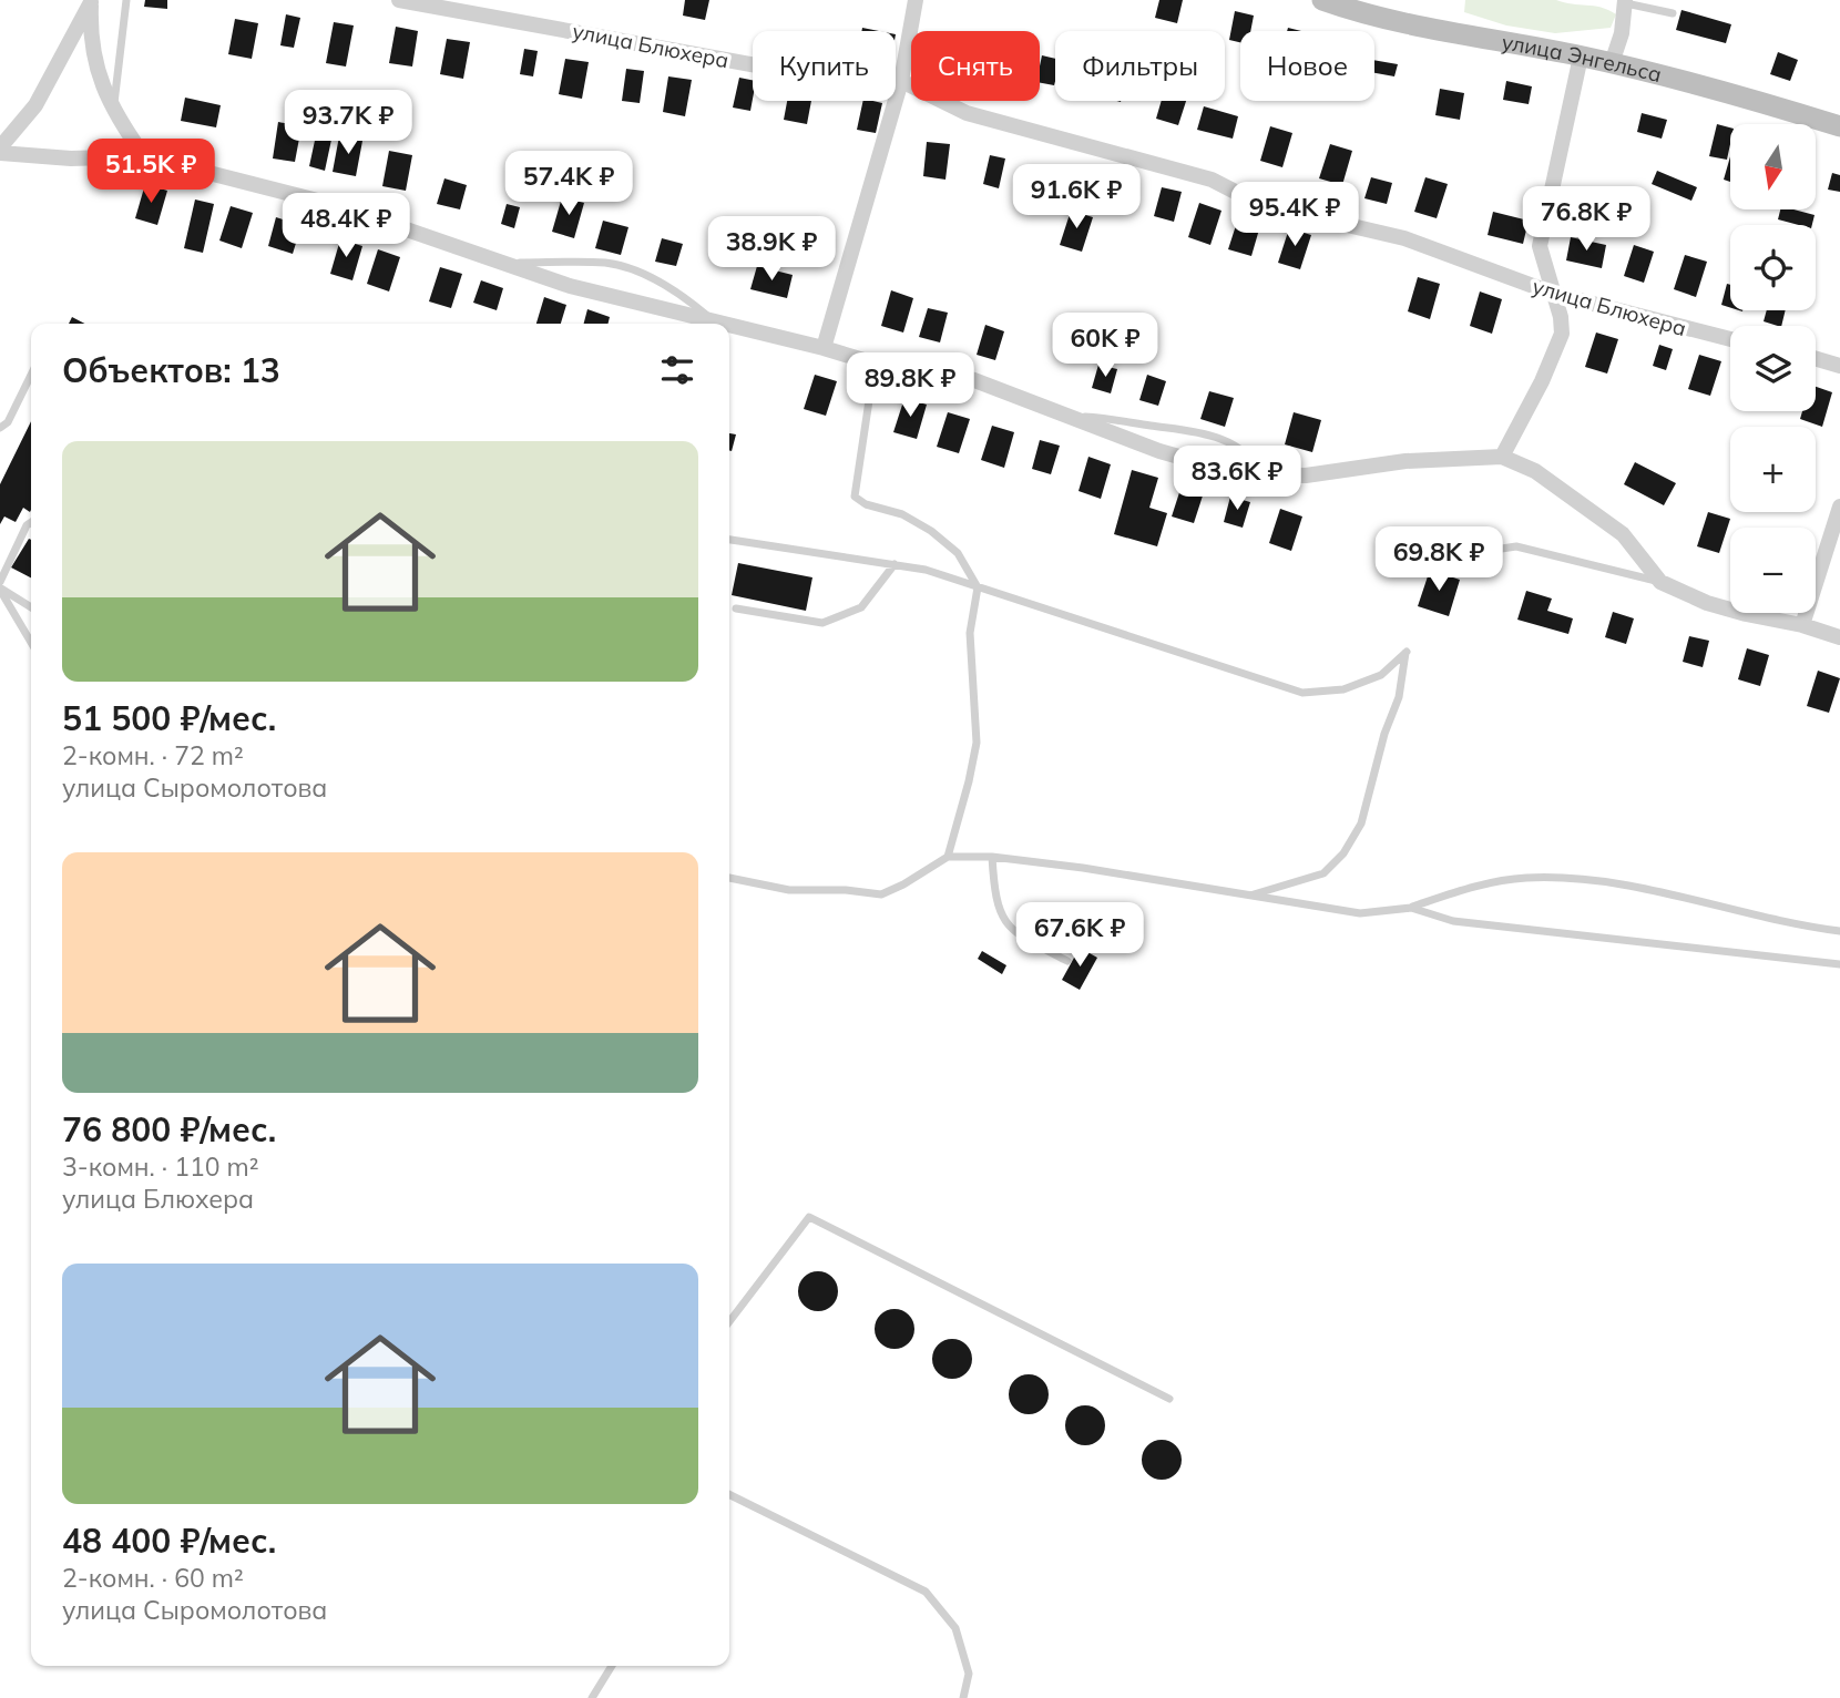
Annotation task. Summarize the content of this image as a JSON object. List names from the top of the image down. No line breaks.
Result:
{"streets":{"main road":["улица Энгельса"],"street":["улица Блюхера"]},"north":"bottom","page":{"chip":["Купить","Снять","Фильтры","Новое"],"price":["93.7K ₽","51.5K ₽","57.4K ₽","91.6K ₽","95.4K ₽","76.8K ₽","48.4K ₽","38.9K ₽","60K ₽","89.8K ₽","83.6K ₽","69.8K ₽","67.6K ₽"],"map_buttons":["+","−"],"heading":"Объектов: 13","list":[{"name":"51 500 ₽/мес.","note":"2-комн. · 72 m² · улица Сыромолотова"},{"name":"76 800 ₽/мес.","note":"3-комн. · 110 m² · улица Блюхера"},{"name":"48 400 ₽/мес.","note":"2-комн. · 60 m² · улица Сыромолотова"}]}}
